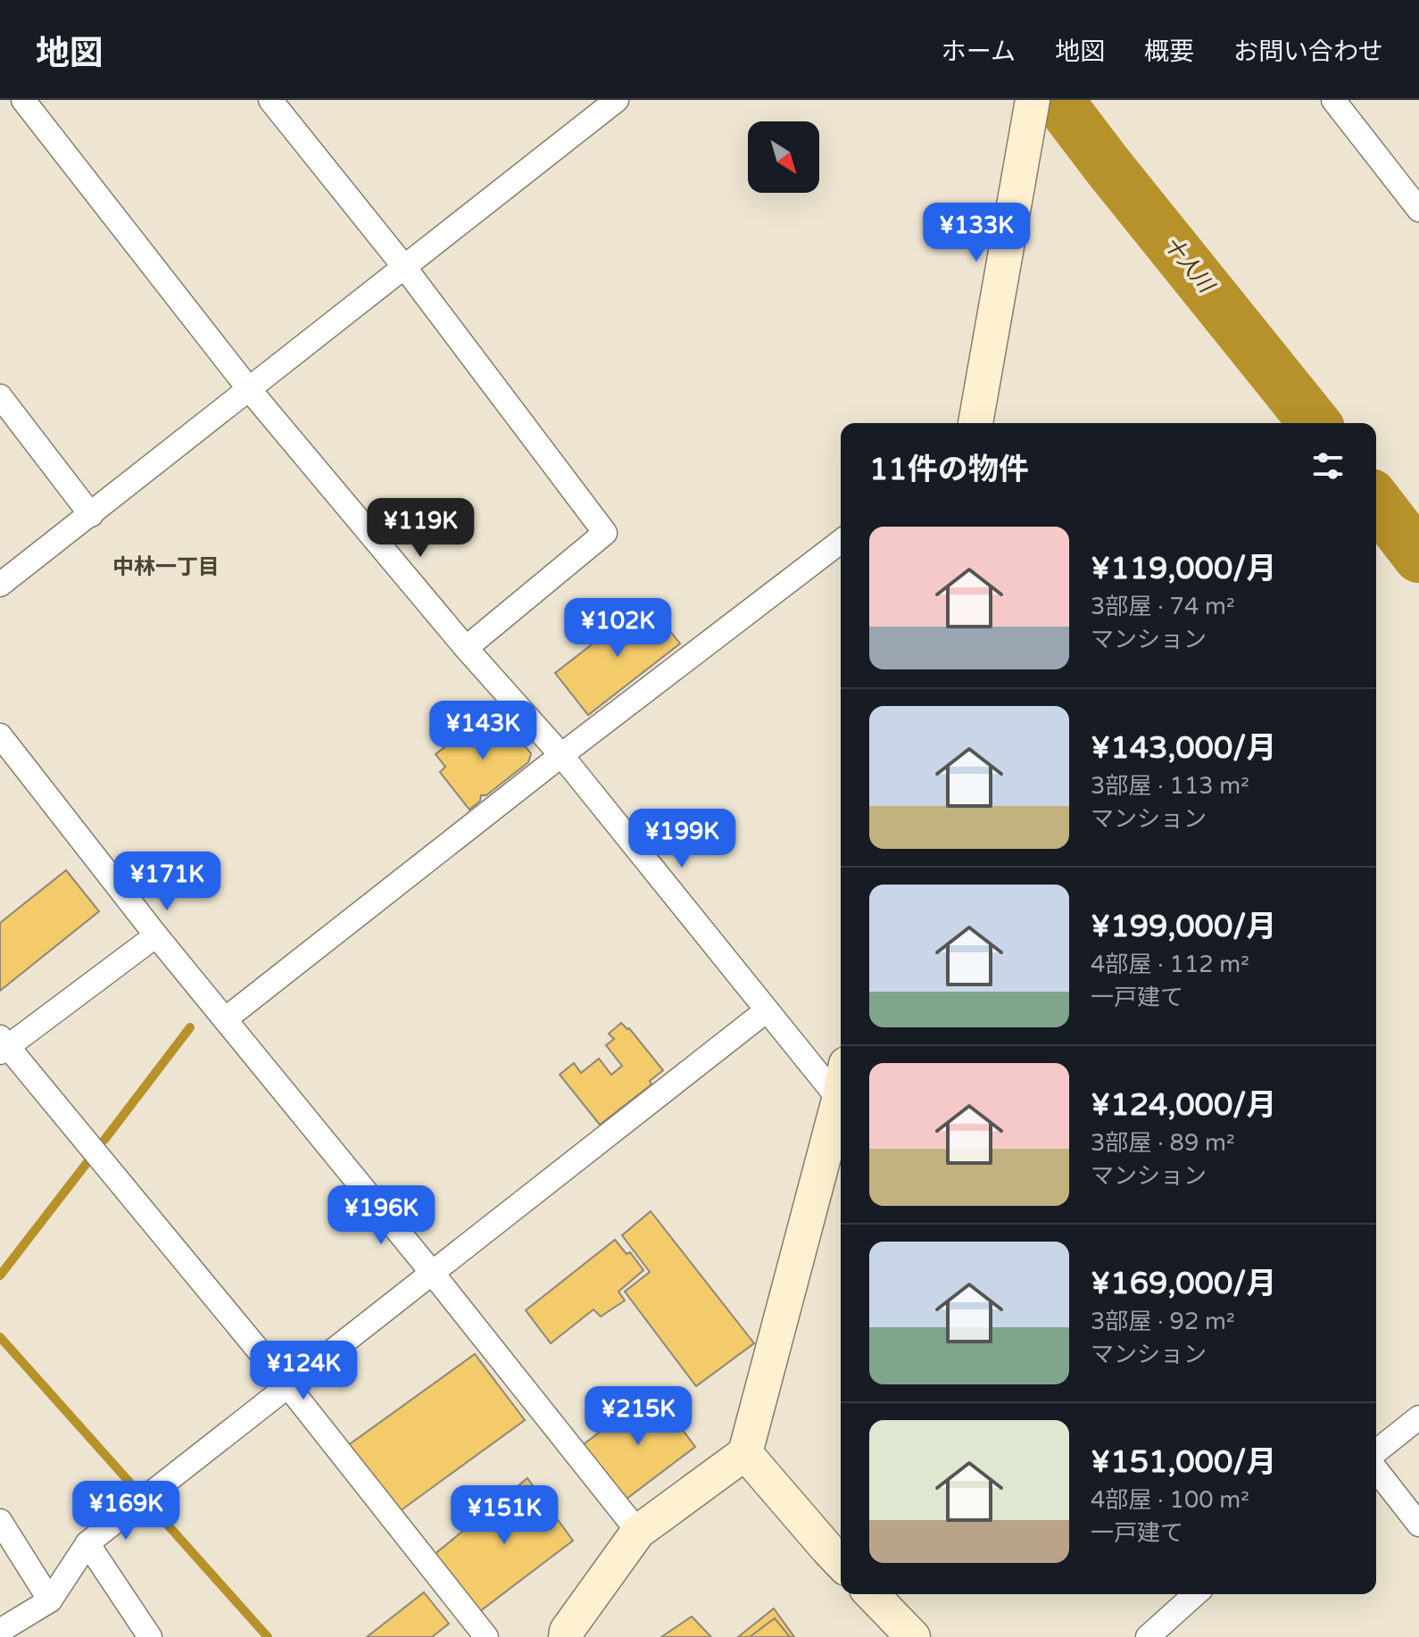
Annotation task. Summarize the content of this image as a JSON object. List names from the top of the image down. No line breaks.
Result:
{"districts":["中林一丁目"],"water":["十人川"],"north":"bottom right","page":{"header":"地図","nav":["ホーム","地図","概要","お問い合わせ"],"price":["¥133K","¥119K","¥102K","¥143K","¥199K","¥171K","¥196K","¥124K","¥215K","¥169K","¥151K"],"heading":"11件の物件","list":[{"name":"¥119,000/月","note":"3部屋 · 74 m² · マンション"},{"name":"¥143,000/月","note":"3部屋 · 113 m² · マンション"},{"name":"¥199,000/月","note":"4部屋 · 112 m² · 一戸建て"},{"name":"¥124,000/月","note":"3部屋 · 89 m² · マンション"},{"name":"¥169,000/月","note":"3部屋 · 92 m² · マンション"},{"name":"¥151,000/月","note":"4部屋 · 100 m² · 一戸建て"}]}}
